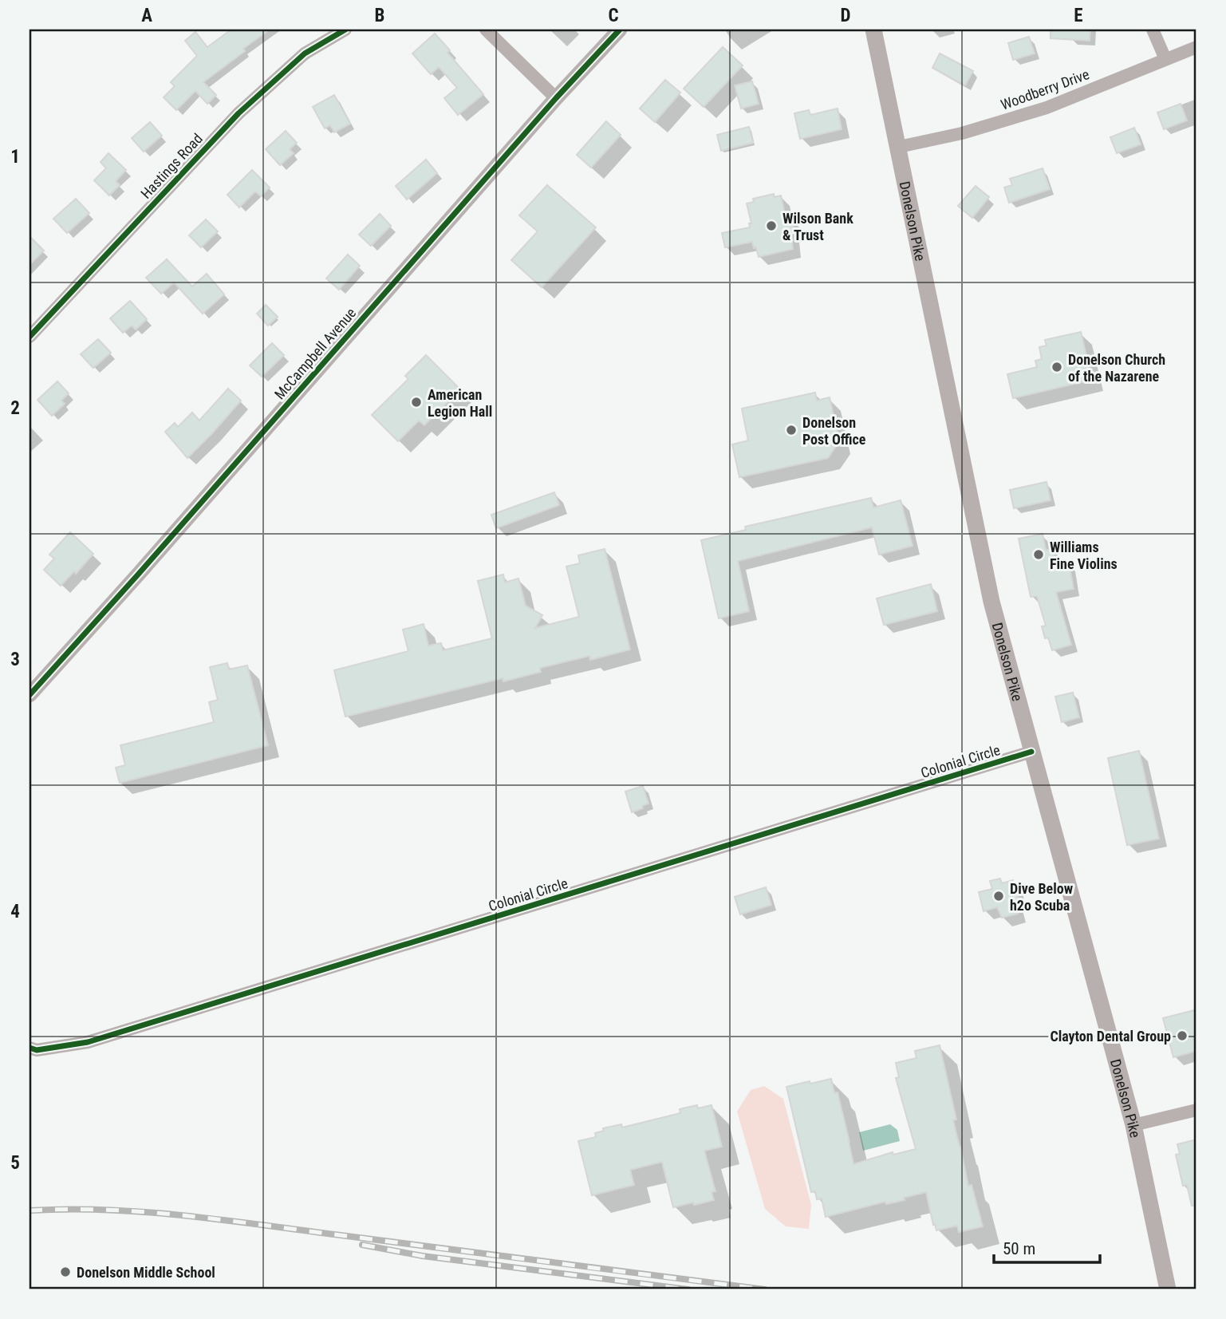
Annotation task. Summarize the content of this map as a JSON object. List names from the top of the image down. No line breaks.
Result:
{"streets":{"main road":["Donelson Pike"],"street":["Woodberry Drive","Hastings Road","McCampbell Avenue","Colonial Circle"]},"crossings":[["Woodberry Drive","Donelson Pike"],["Donelson Pike","Colonial Circle"]],"places":["Wilson Bank & Trust","Donelson Church of the Nazarene","American Legion Hall","Donelson Post Office","Williams Fine Violins","Dive Below h2o Scuba","Clayton Dental Group","Donelson Middle School"],"scale_bar":"50 m","grid":{"columns":["A","B","C","D","E"],"rows":["1","2","3","4","5"]}}
